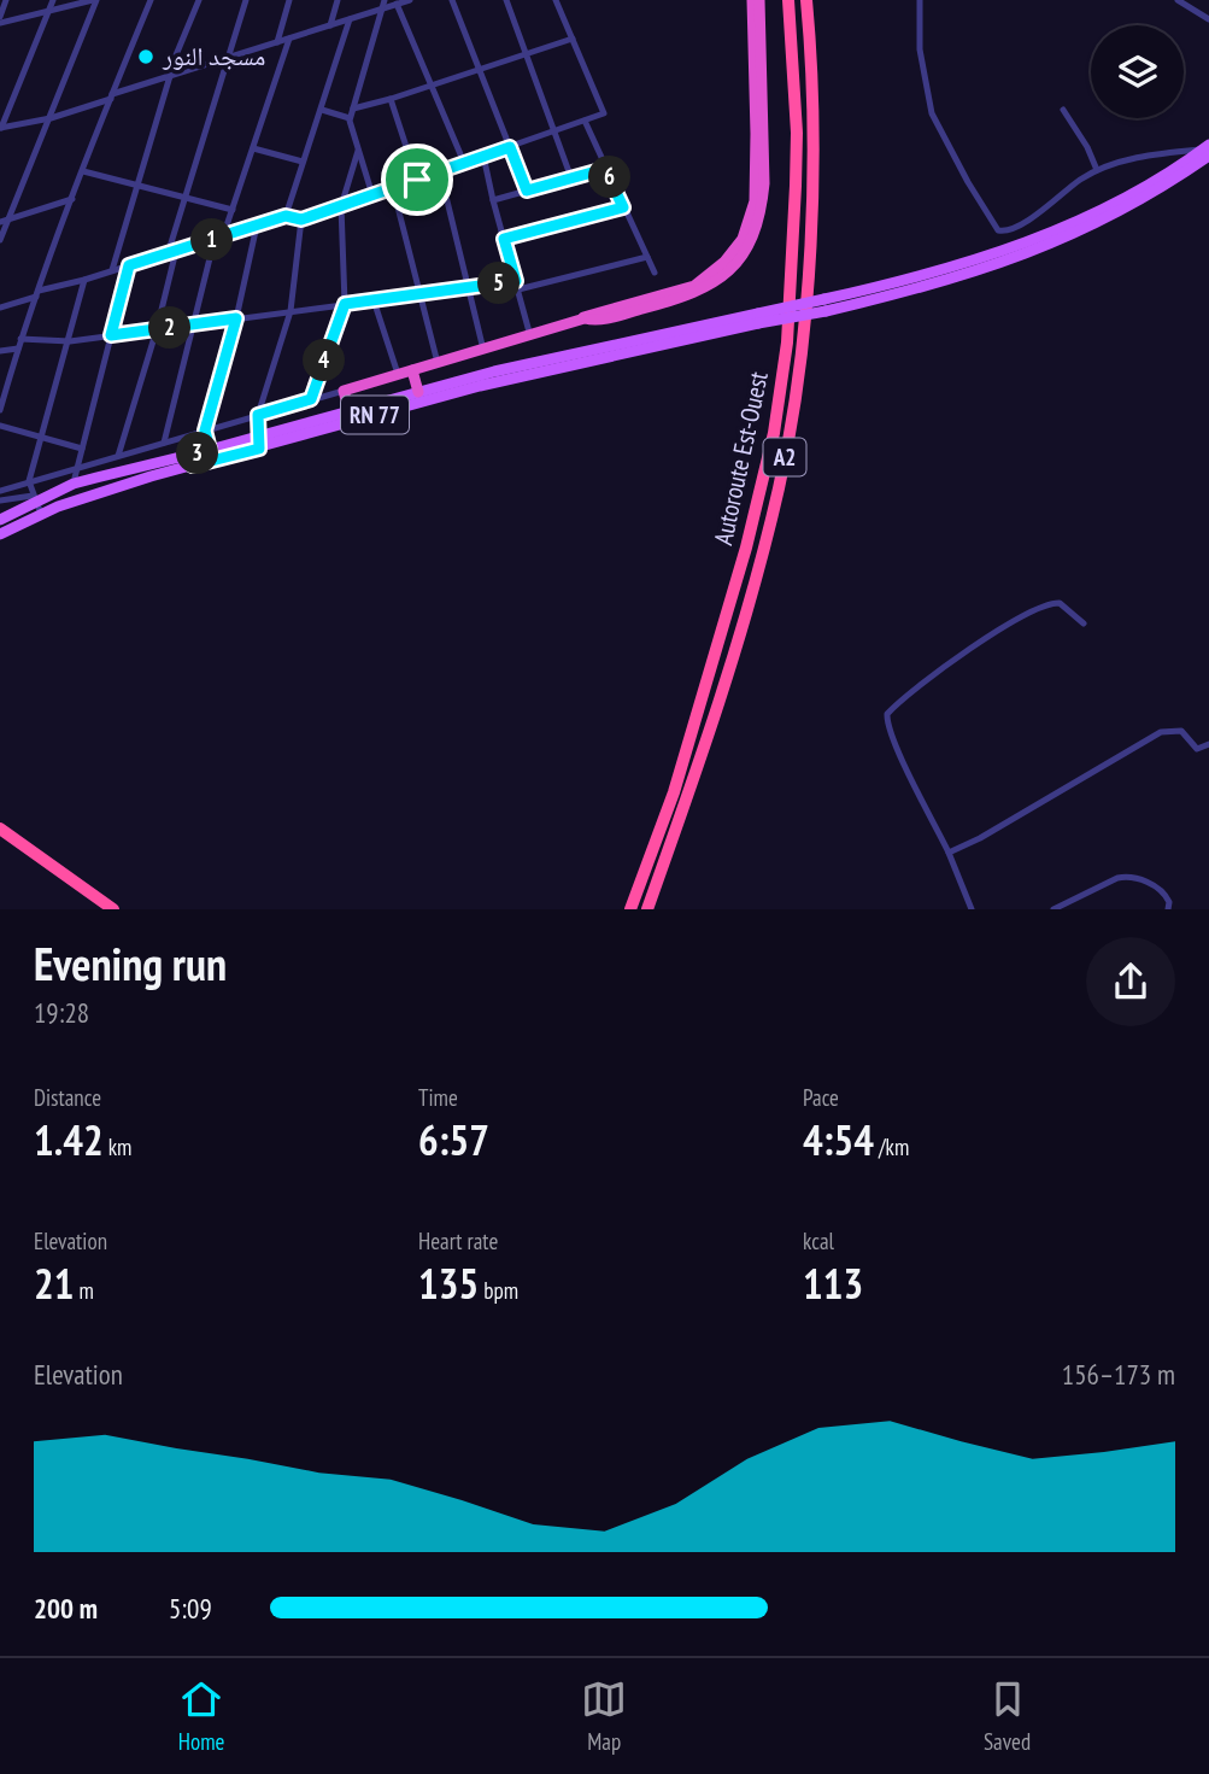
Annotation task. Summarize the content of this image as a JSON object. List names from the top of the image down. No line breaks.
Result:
{"streets":{"highway":["A2","Autoroute Est-Ouest"],"main road":["RN 77"]},"places":["مسجد النور"],"page":{"pins":["6","1","5","2","4","3"],"heading":["Evening run","19:28"],"stats":[["Distance","1.42 km"],["Time","6:57"],["Pace","4:54 /km"],["Elevation","21 m"],["Heart rate","135 bpm"],["kcal","113"]],"chart":["Elevation","156–173 m"],"list":[{"name":"200 m","note":"5:09"}],"tabs":["Home","Map","Saved"]}}
